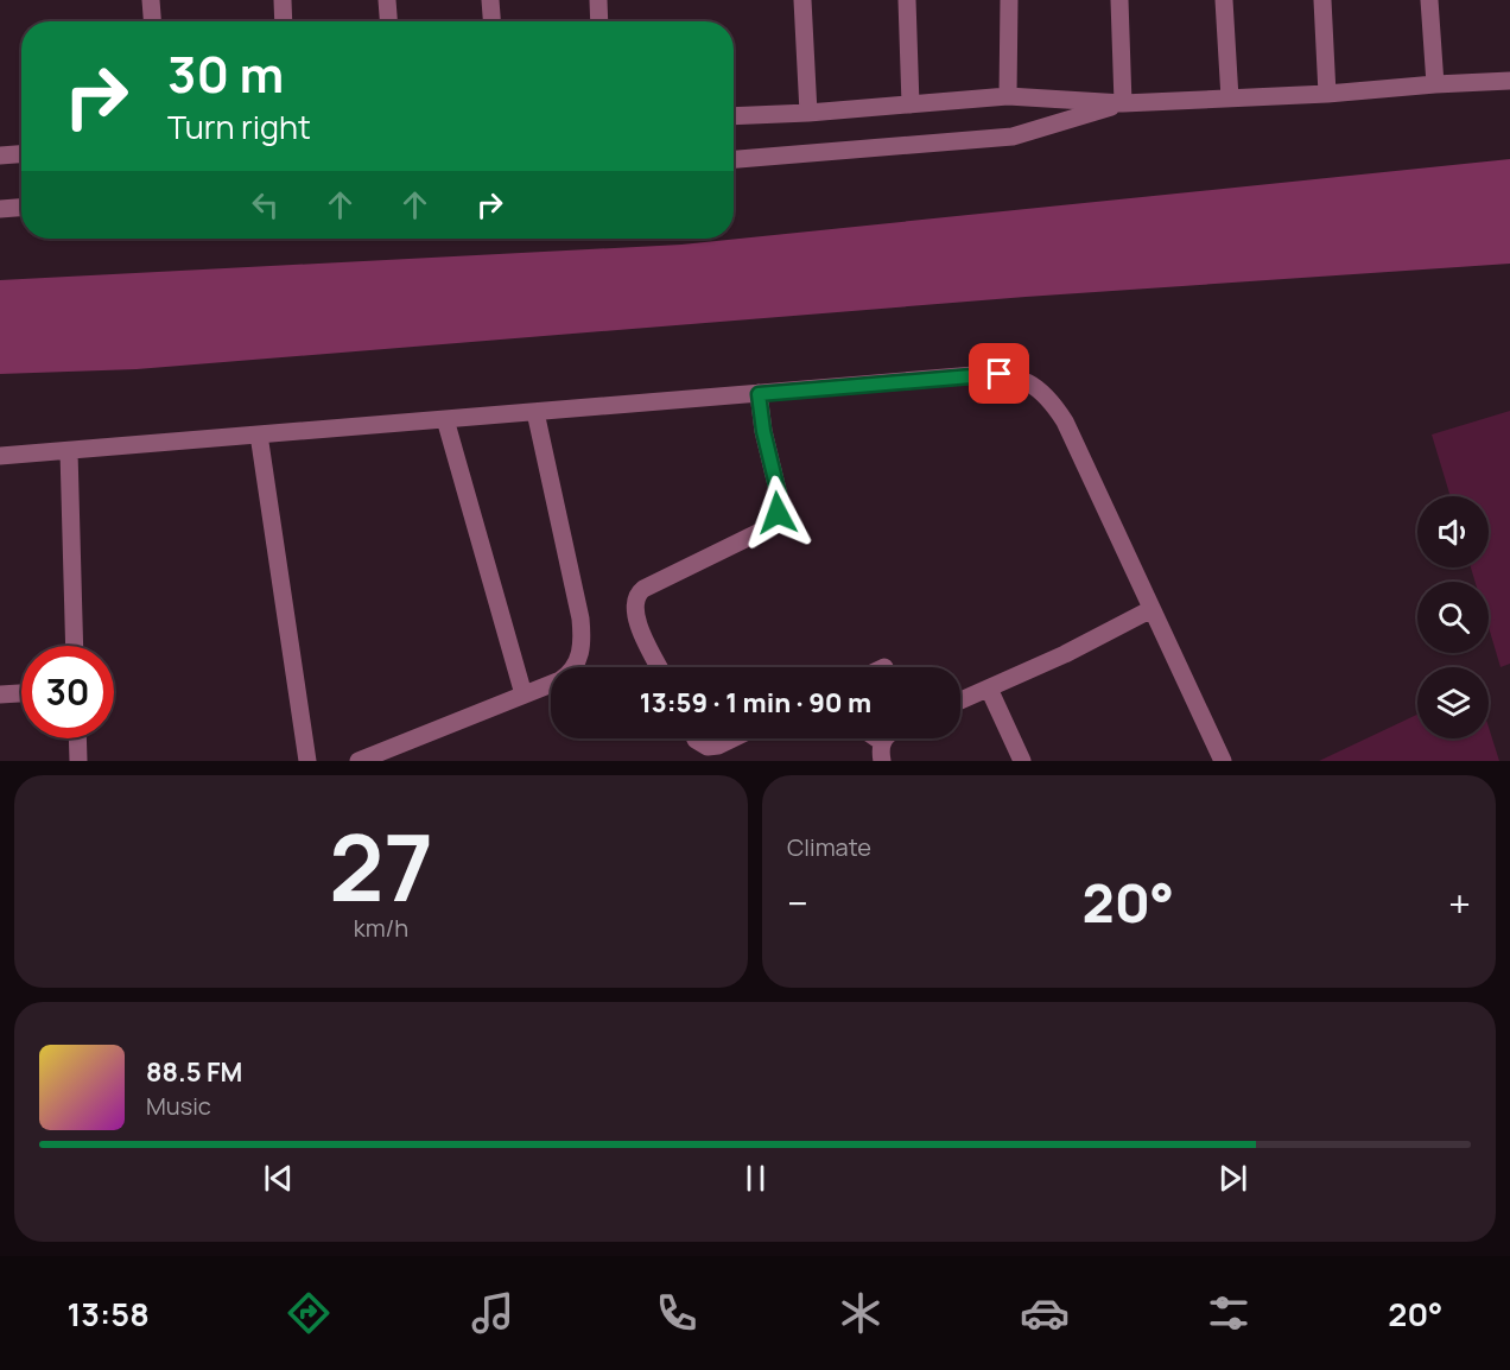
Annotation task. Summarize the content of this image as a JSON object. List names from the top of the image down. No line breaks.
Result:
{"page":{"turn":["30 m","Turn right"],"limit":"30","trip":"13:59 · 1 min · 90 m","tile":[["27","km/h"],"Climate"],"heat":["−","20°","+"],"song":["88.5 FM","Music"],"tabs":["13:58","20°"]}}
